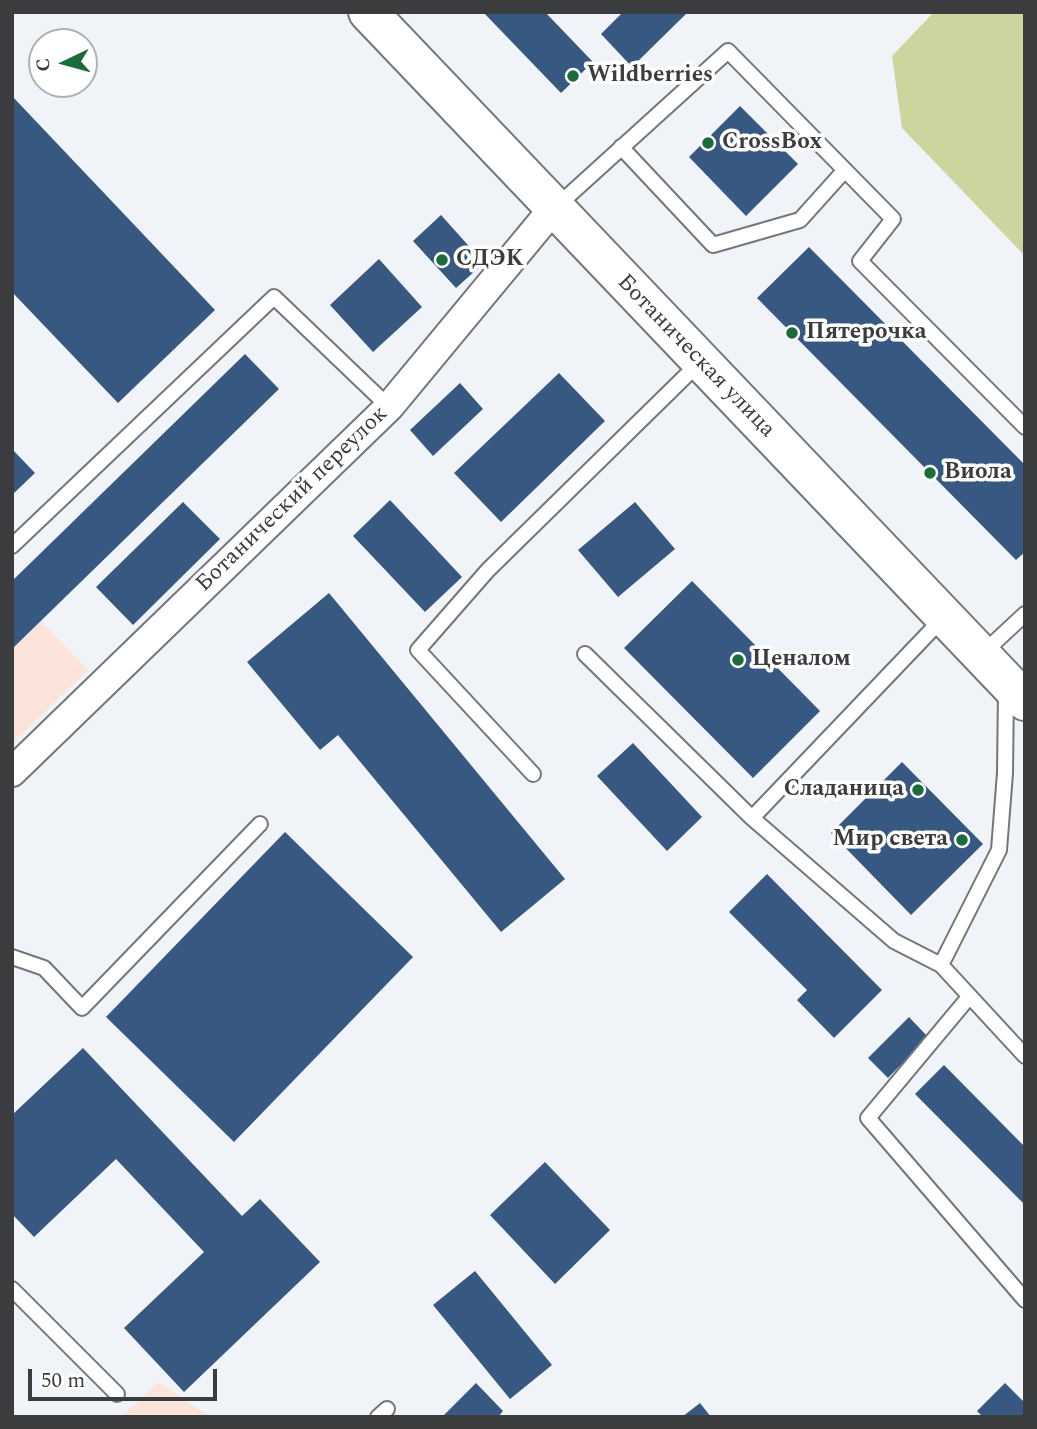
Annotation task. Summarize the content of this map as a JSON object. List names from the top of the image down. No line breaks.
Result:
{"streets":{"street":["Ботаническая улица","Ботанический переулок"]},"crossings":[["Ботаническая улица","Ботанический переулок"]],"places":["Wildberries","CrossBox","СДЭК","Пятерочка","Виола","Ценалом","Сладаница","Мир света"],"scale_bar":"50 m","north":"left"}
